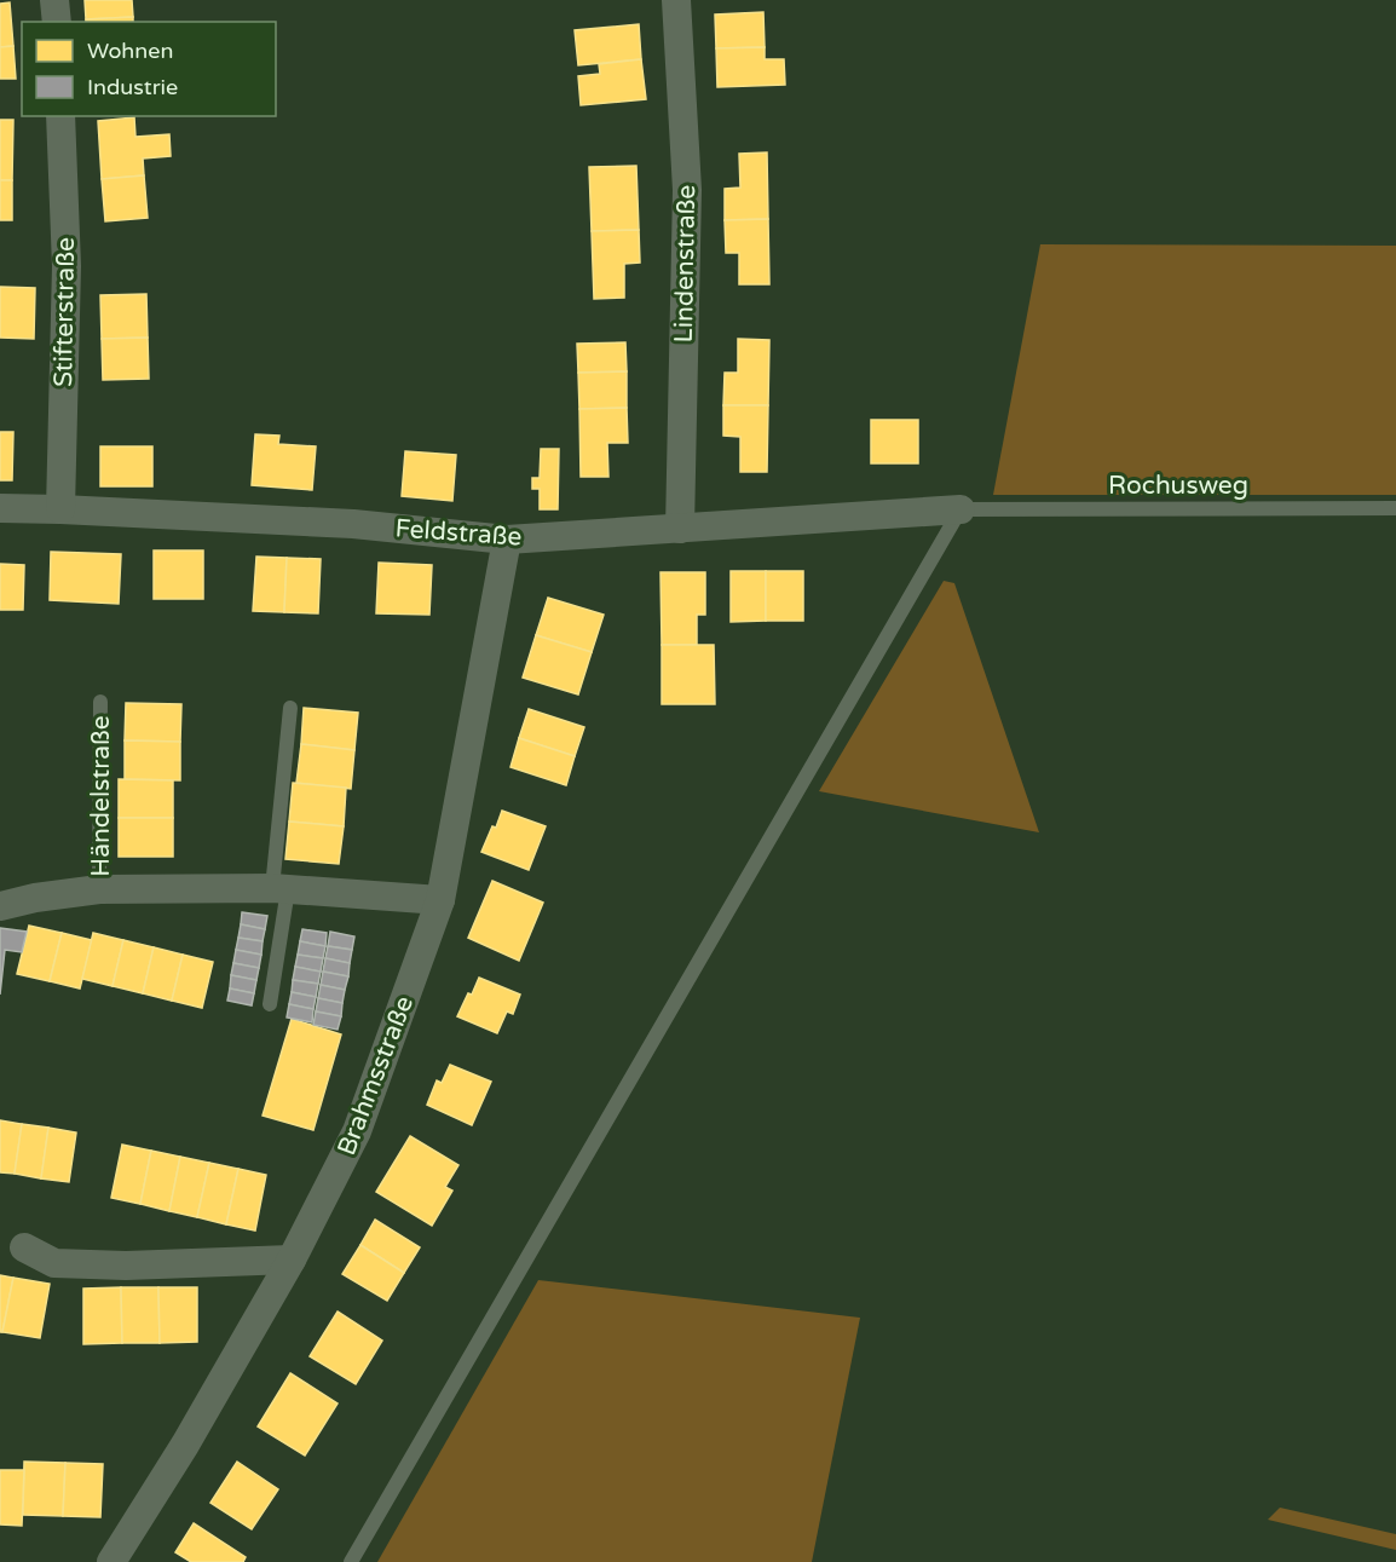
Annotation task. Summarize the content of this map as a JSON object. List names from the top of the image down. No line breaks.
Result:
{"streets":{"street":["Lindenstraße","Stifterstraße","Feldstraße","Händelstraße","Brahmsstraße"],"lane":["Rochusweg"]},"crossings":[["Lindenstraße","Feldstraße"],["Stifterstraße","Feldstraße"],["Rochusweg","Feldstraße"],["Feldstraße","Brahmsstraße"],["Händelstraße","Brahmsstraße"]],"legend":["Wohnen","Industrie"]}
